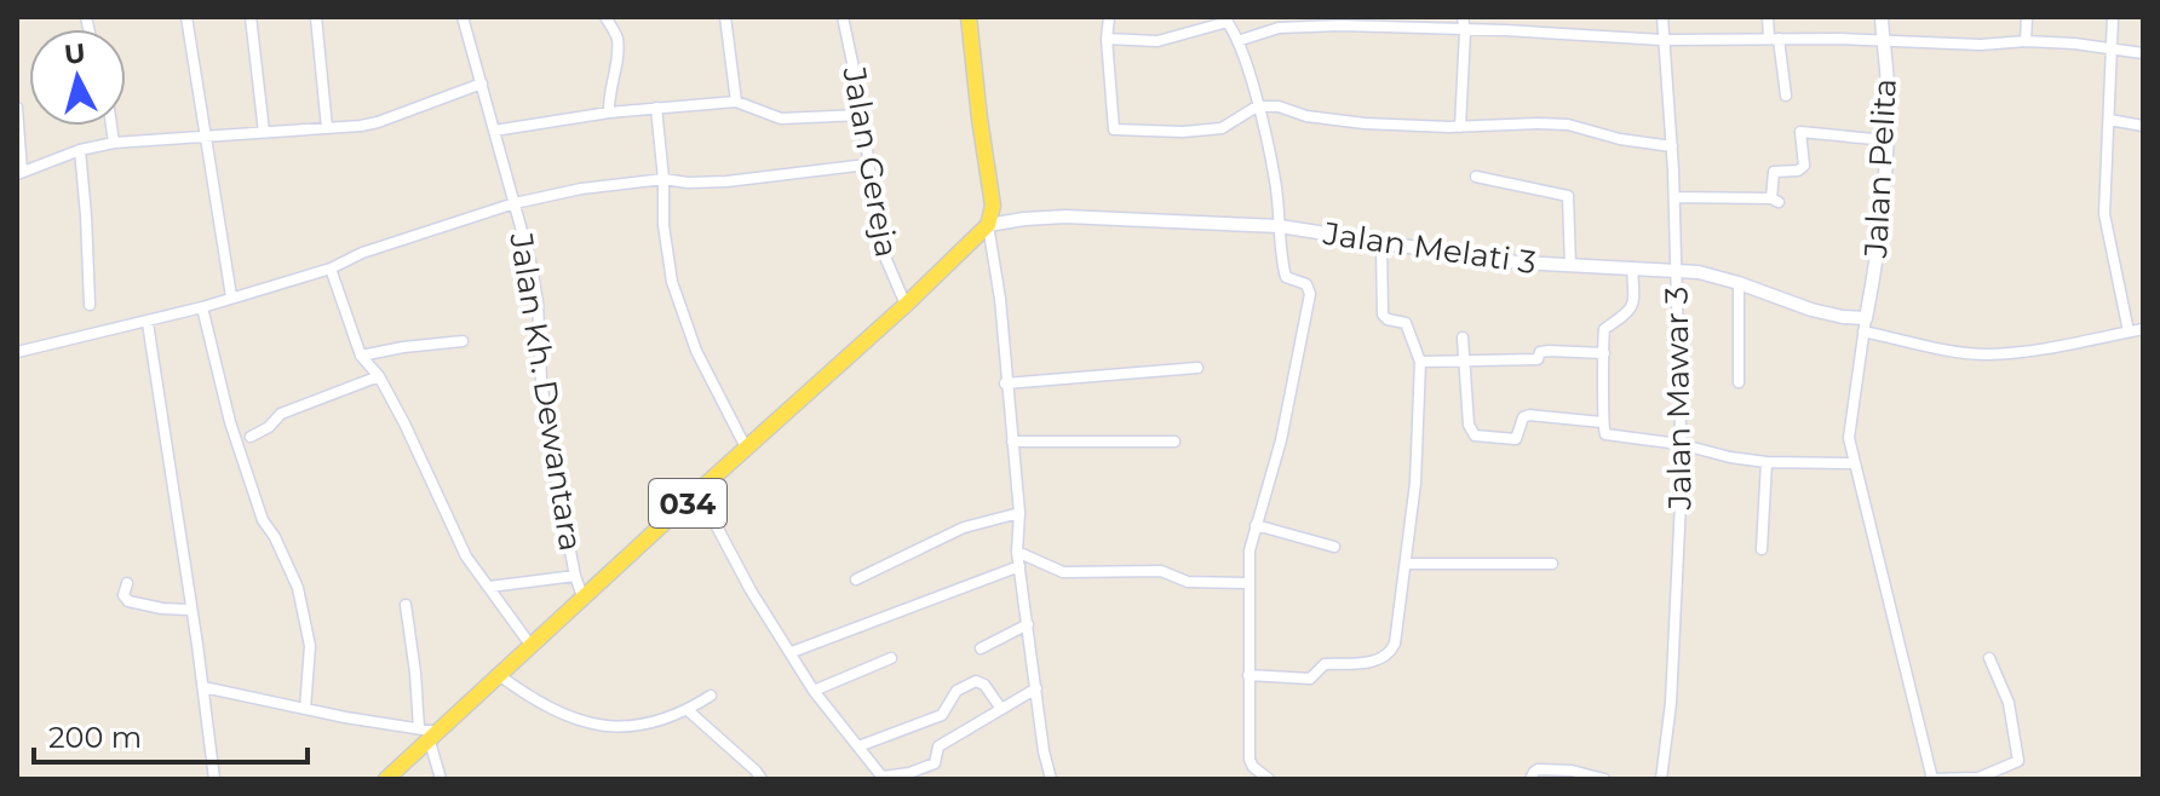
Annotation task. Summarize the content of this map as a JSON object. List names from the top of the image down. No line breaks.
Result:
{"streets":{"main road":["034"],"street":["Jalan Gereja","Jalan Pelita","Jalan Melati 3","Jalan Kh. Dewantara","Jalan Mawar 3"]},"crossings":[["Jalan Gereja","034"],["Jalan Pelita","Jalan Melati 3"],["Jalan Melati 3","Jalan Mawar 3"],["Jalan Melati 3","034"],["Jalan Kh. Dewantara","034"]],"scale_bar":"200 m","north":"top"}
